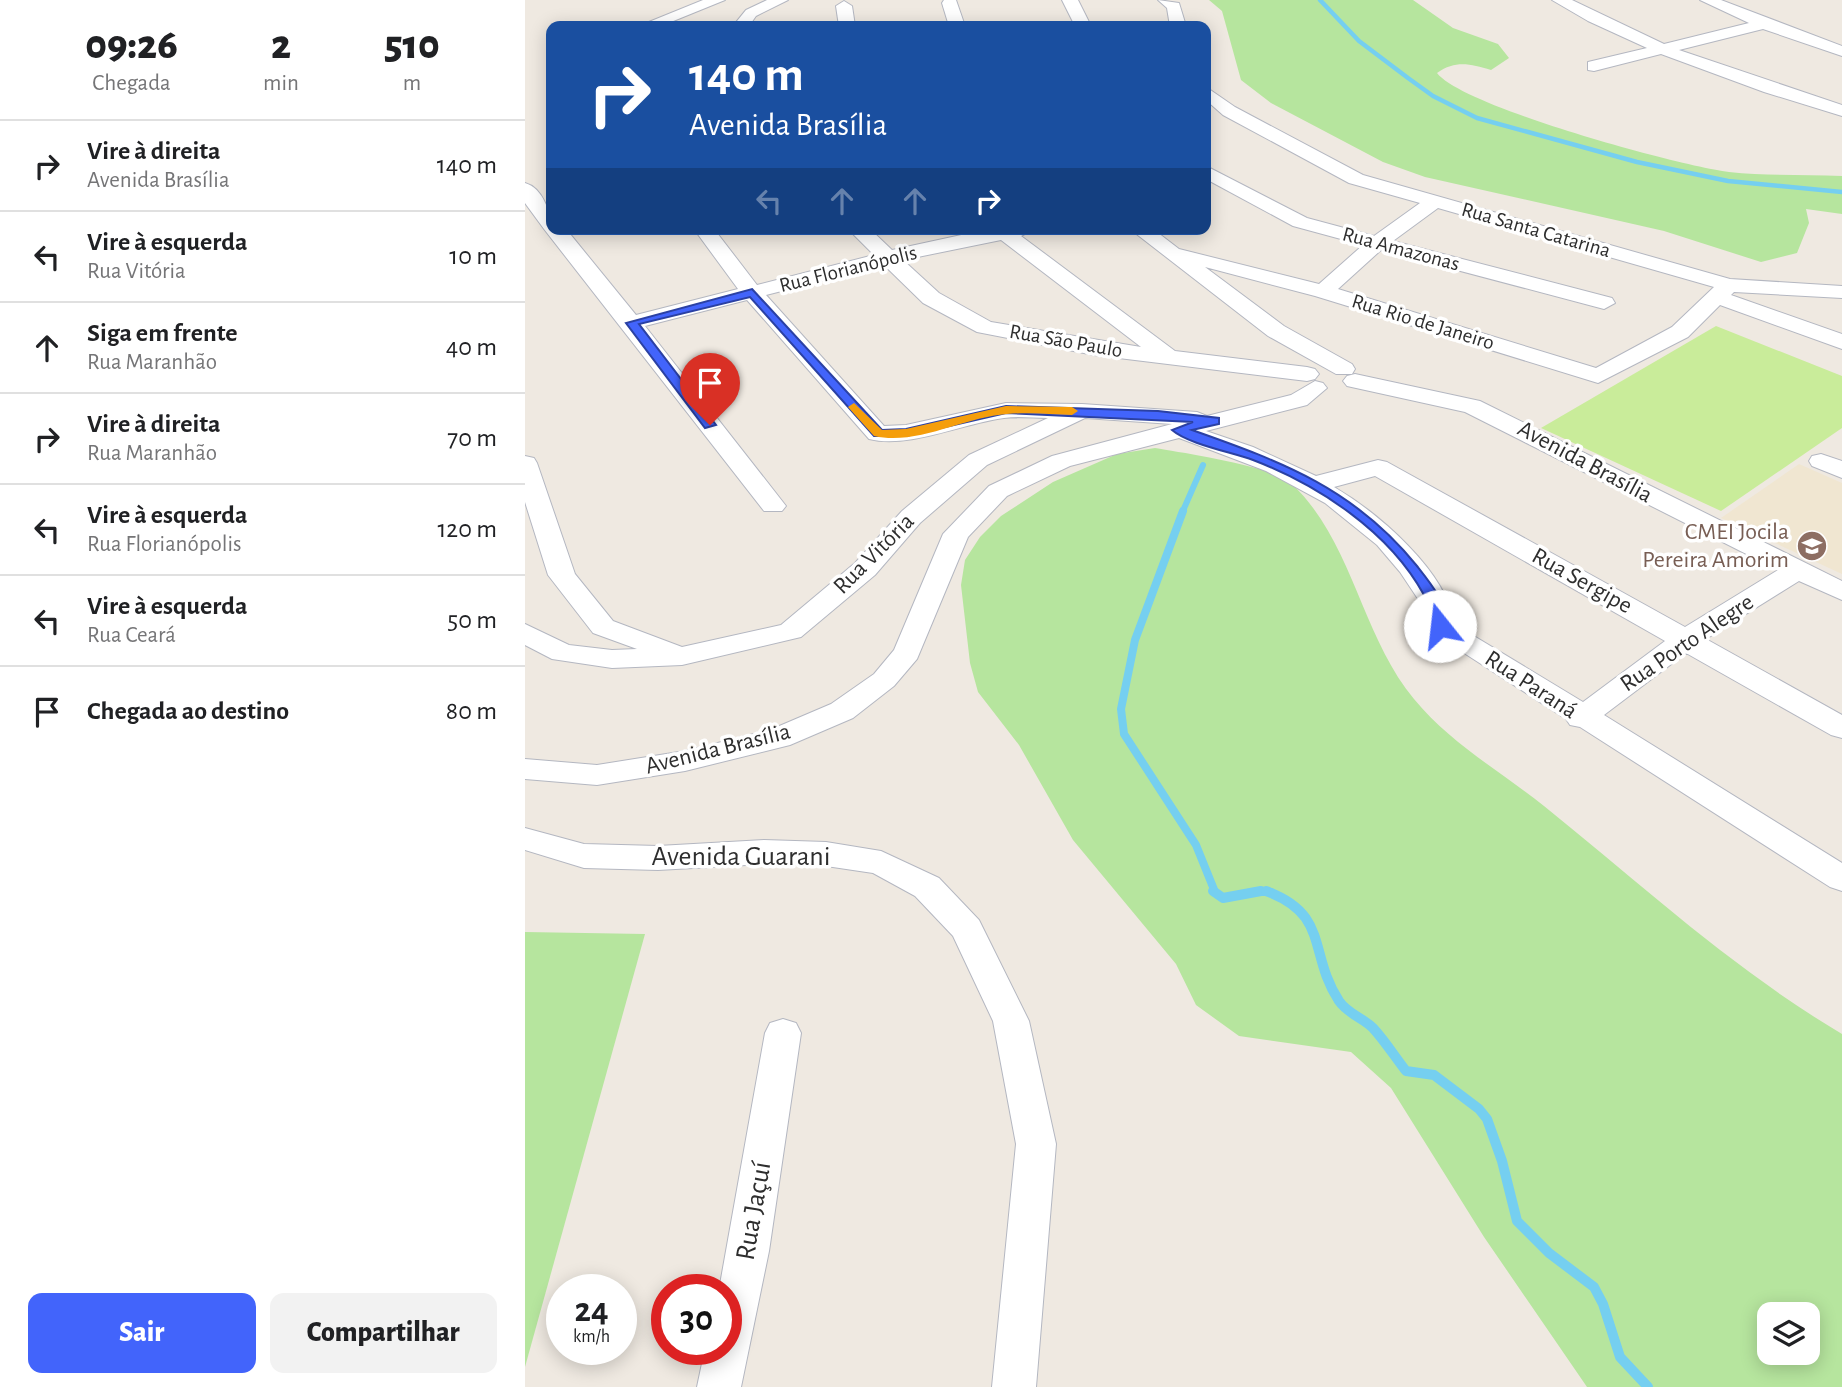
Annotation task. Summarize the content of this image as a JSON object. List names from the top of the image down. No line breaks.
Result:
{"streets":{"street":["Rua Santa Catarina","Rua Amazonas","Rua Florianópolis","Rua Rio de Janeiro","Rua São Paulo","Avenida Brasília","Rua Vitória","Rua Sergipe","Rua Porto Alegre","Rua Paraná","Avenida Guarani","Rua Jaçuí"]},"crossings":[["Rua Santa Catarina","Rua Rio de Janeiro"],["Rua Florianópolis","Rua São Paulo"],["Rua Rio de Janeiro","Rua São Paulo"],["Rua Rio de Janeiro","Avenida Brasília"],["Rua São Paulo","Avenida Brasília"],["Avenida Brasília","Rua Vitória"],["Avenida Brasília","Rua Porto Alegre"],["Avenida Brasília","Rua Paraná"],["Rua Sergipe","Rua Porto Alegre"],["Rua Sergipe","Rua Paraná"],["Rua Porto Alegre","Rua Paraná"]],"places":{"school or university":["CMEI Jocila Pereira Amorim"]},"page":{"eta":["09:26","Chegada","2","min","510","m"],"turn":["140 m","Avenida Brasília"],"list":[{"name":"Vire à direita","note":"Avenida Brasília","value":"140 m"},{"name":"Vire à esquerda","note":"Rua Vitória","value":"10 m"},{"name":"Siga em frente","note":"Rua Maranhão","value":"40 m"},{"name":"Vire à direita","note":"Rua Maranhão","value":"70 m"},{"name":"Vire à esquerda","note":"Rua Florianópolis","value":"120 m"},{"name":"Vire à esquerda","note":"Rua Ceará","value":"50 m"},{"name":"Chegada ao destino","value":"80 m"}],"speed":"24 km/h","limit":"30","buttons":["Sair","Compartilhar"]}}
